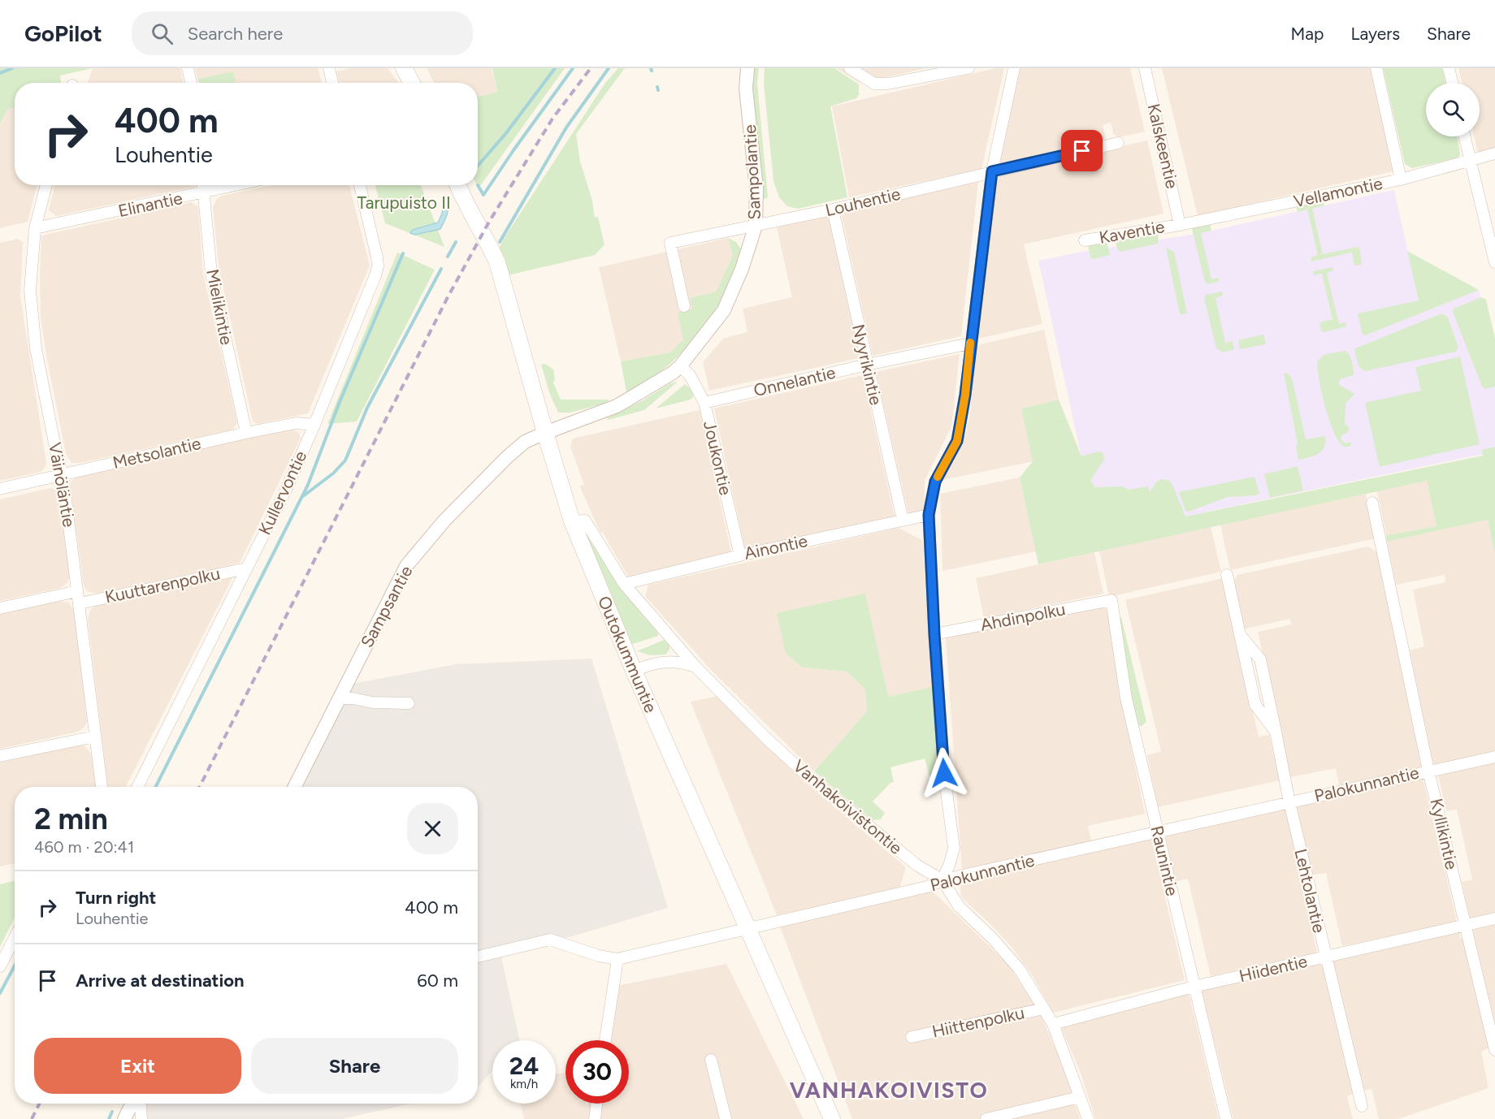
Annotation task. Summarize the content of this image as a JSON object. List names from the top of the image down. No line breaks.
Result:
{"streets":{"main road":["Outokummuntie"],"street":["Kalskeentie","Sampolantie","Vellamontie","Louhentie","Elinantie","Kaventie","Mielikintie","Nyyrikintie","Onnelantie","Metsolantie","Joukontie","Väinöläntie","Kullervontie","Ainontie","Kuuttarenpolku","Sampsantie","Ahdinpolku","Palokunnantie","Vanhakoivistontie","Kyllikintie","Raunintie","Lehtolantie","Hiidentie","Hiittenpolku"]},"crossings":[["Kalskeentie","Vellamontie"],["Kalskeentie","Kaventie"],["Sampolantie","Louhentie"],["Sampolantie","Joukontie"],["Sampolantie","Sampsantie"],["Sampolantie","Outokummuntie"],["Vellamontie","Kaventie"],["Louhentie","Nyyrikintie"],["Elinantie","Mielikintie"],["Elinantie","Väinöläntie"],["Mielikintie","Metsolantie"],["Nyyrikintie","Onnelantie"],["Nyyrikintie","Ainontie"],["Onnelantie","Joukontie"],["Metsolantie","Väinöläntie"],["Metsolantie","Kullervontie"],["Joukontie","Ainontie"],["Väinöläntie","Kuuttarenpolku"],["Kullervontie","Kuuttarenpolku"],["Ainontie","Vanhakoivistontie"],["Sampsantie","Outokummuntie"],["Ahdinpolku","Raunintie"],["Outokummuntie","Palokunnantie"],["Outokummuntie","Vanhakoivistontie"],["Palokunnantie","Vanhakoivistontie"],["Palokunnantie","Kyllikintie"],["Palokunnantie","Raunintie"],["Palokunnantie","Lehtolantie"],["Vanhakoivistontie","Hiidentie"],["Vanhakoivistontie","Hiittenpolku"],["Kyllikintie","Hiidentie"],["Raunintie","Hiidentie"],["Lehtolantie","Hiidentie"]],"districts":["VANHAKOIVISTO"],"parks":["Tarupuisto II"],"page":{"header":"GoPilot","search":"Search here","nav":["Map","Layers","Share"],"turn":["400 m","Louhentie"],"heading":["2 min","460 m · 20:41"],"list":[{"name":"Turn right","note":"Louhentie","value":"400 m"},{"name":"Arrive at destination","value":"60 m"}],"buttons":["Exit","Share"],"speed":"24 km/h","limit":"30"}}
